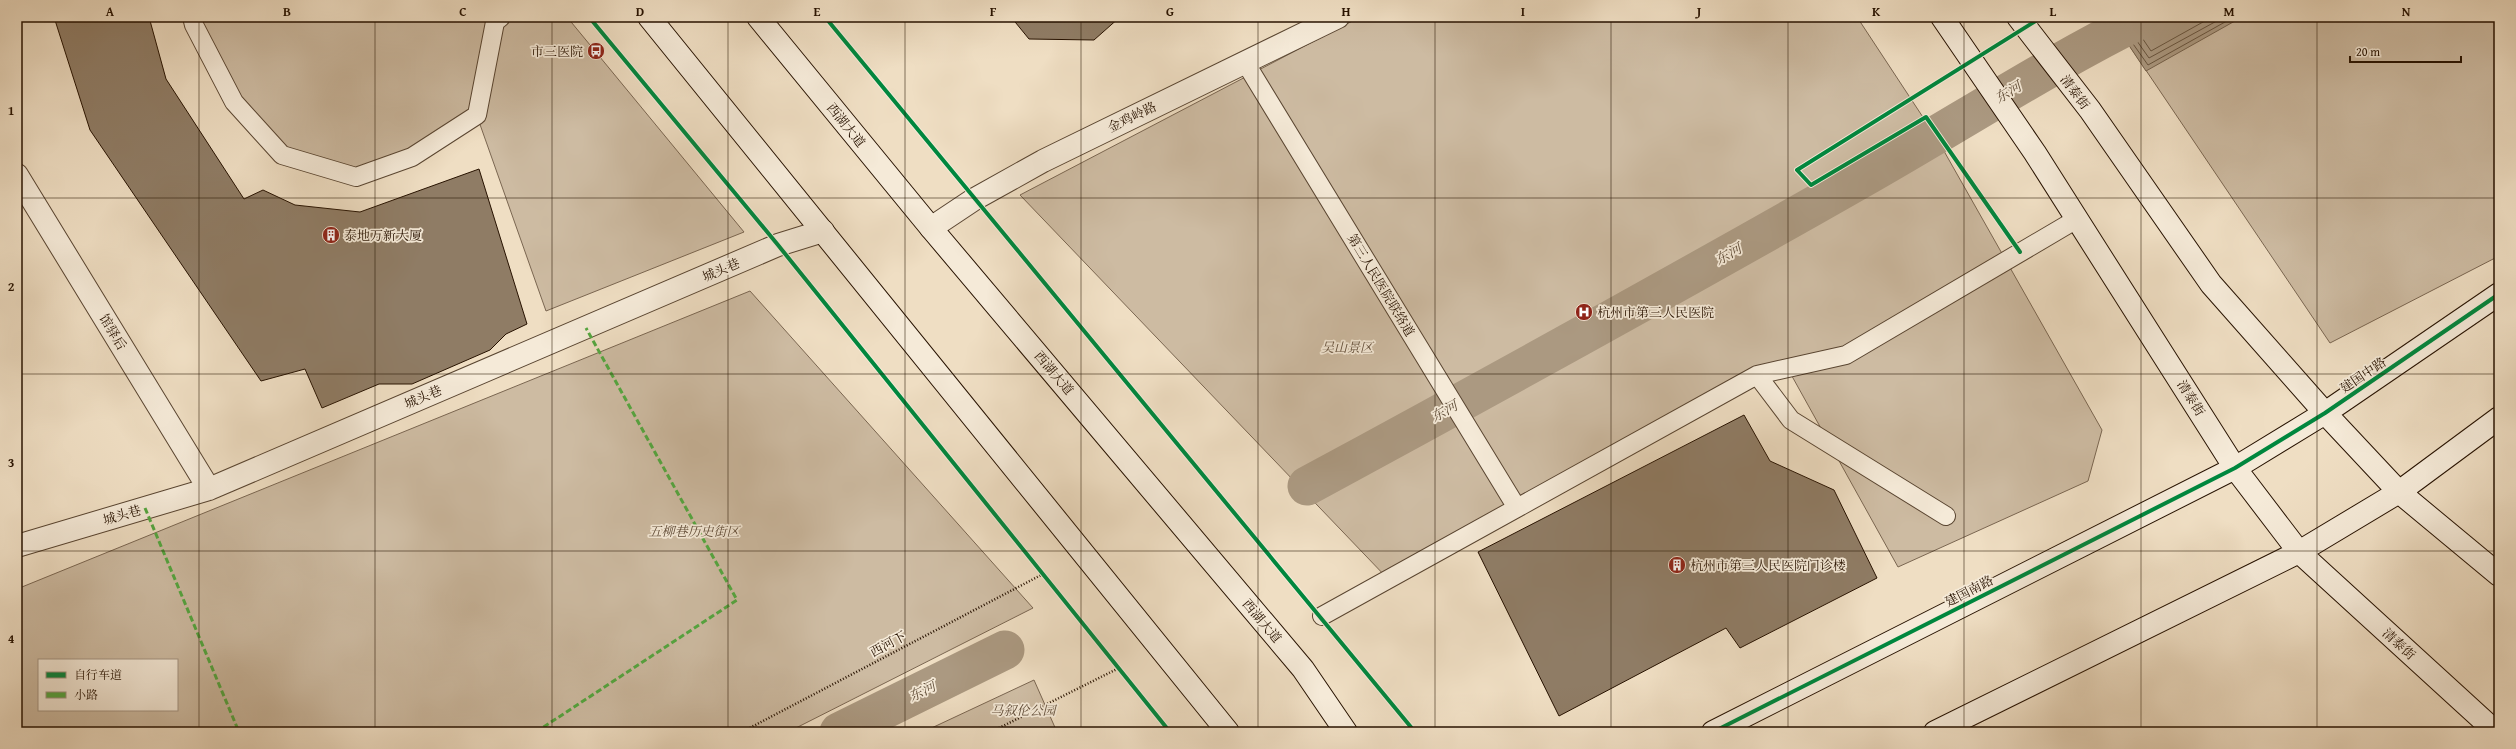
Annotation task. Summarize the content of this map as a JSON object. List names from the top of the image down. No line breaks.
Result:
{"streets":{"main road":["清泰街","金鸡岭路","西湖大道","城头巷","馆驿后","建国中路","建国南路"],"lane":["第三人民医院联络道"],"path":["西河下"]},"crossings":[["清泰街","建国中路"],["清泰街","建国南路"],["金鸡岭路","西湖大道"],["金鸡岭路","第三人民医院联络道"],["城头巷","馆驿后"],["建国中路","建国南路"]],"water":["东河"],"parks":["吴山景区","五柳巷历史街区","马叙伦公园"],"places":{"bus stop":["市三医院"],"building":["泰地万新大厦","杭州市第三人民医院门诊楼"],"hospital":["杭州市第三人民医院"]},"legend":["自行车道","小路"],"scale_bar":"20 m","grid":{"columns":["A","B","C","D","E","F","G","H","I","J","K","L","M","N"],"rows":["1","2","3","4"]}}
